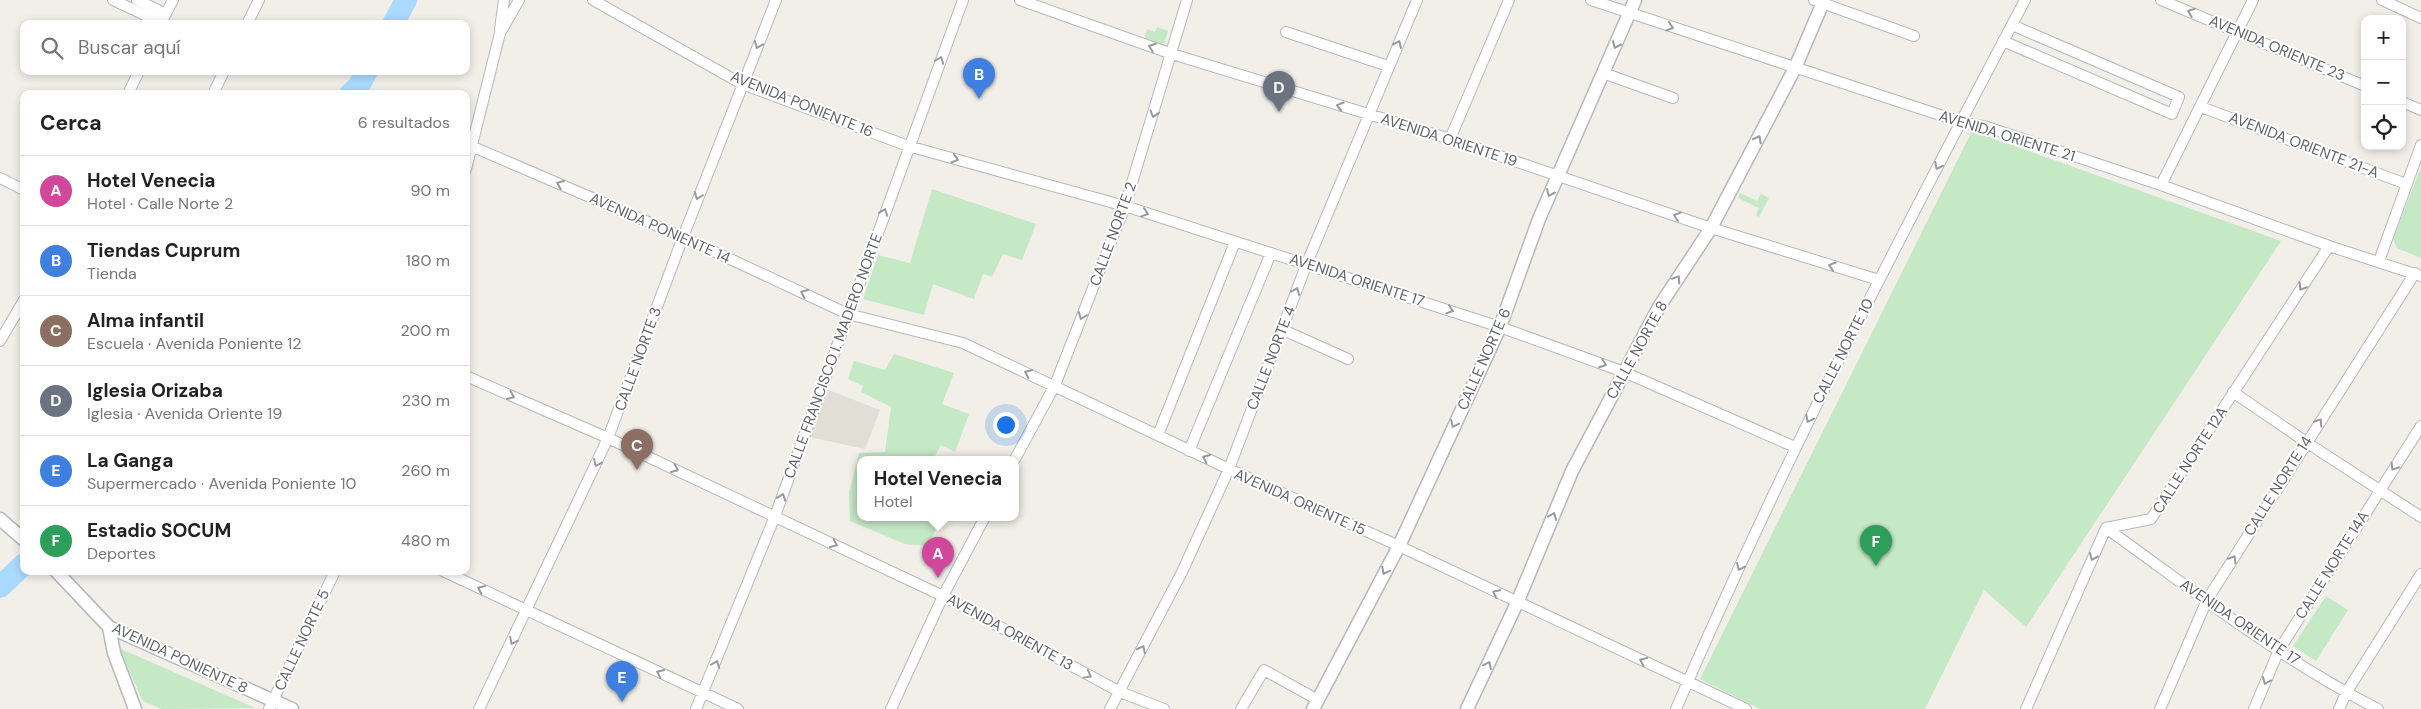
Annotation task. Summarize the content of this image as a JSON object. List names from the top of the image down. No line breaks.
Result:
{"streets":{"street":["AVENIDA ORIENTE 23","AVENIDA PONIENTE 16","AVENIDA ORIENTE 21","AVENIDA ORIENTE 19","AVENIDA ORIENTE 21-A","AVENIDA PONIENTE 14","CALLE NORTE 2","AVENIDA ORIENTE 17","CALLE NORTE 8","CALLE NORTE 10","CALLE FRANCISCO I. MADERO NORTE","CALLE NORTE 4","CALLE NORTE 3","CALLE NORTE 6","CALLE NORTE 12A","CALLE NORTE 14","AVENIDA ORIENTE 15","CALLE NORTE 14A","AVENIDA ORIENTE 13","CALLE NORTE 5","AVENIDA PONIENTE 8"]},"crossings":[["AVENIDA PONIENTE 16","AVENIDA ORIENTE 17"],["AVENIDA PONIENTE 16","CALLE FRANCISCO I. MADERO NORTE"],["AVENIDA PONIENTE 16","CALLE NORTE 3"],["AVENIDA ORIENTE 21","CALLE NORTE 8"],["AVENIDA ORIENTE 21","CALLE NORTE 10"],["AVENIDA ORIENTE 21","CALLE NORTE 6"],["AVENIDA ORIENTE 21","CALLE NORTE 12A"],["AVENIDA ORIENTE 21","CALLE NORTE 14"],["AVENIDA ORIENTE 19","CALLE NORTE 2"],["AVENIDA ORIENTE 19","CALLE NORTE 8"],["AVENIDA ORIENTE 19","CALLE NORTE 10"],["AVENIDA ORIENTE 19","CALLE NORTE 4"],["AVENIDA ORIENTE 19","CALLE NORTE 6"],["AVENIDA PONIENTE 14","CALLE FRANCISCO I. MADERO NORTE"],["AVENIDA PONIENTE 14","CALLE NORTE 3"],["AVENIDA PONIENTE 14","AVENIDA ORIENTE 15"],["CALLE NORTE 2","AVENIDA ORIENTE 17"],["CALLE NORTE 2","AVENIDA ORIENTE 15"],["AVENIDA ORIENTE 17","CALLE NORTE 8"],["AVENIDA ORIENTE 17","CALLE NORTE 10"],["AVENIDA ORIENTE 17","CALLE FRANCISCO I. MADERO NORTE"],["AVENIDA ORIENTE 17","CALLE NORTE 4"],["AVENIDA ORIENTE 17","CALLE NORTE 6"],["AVENIDA ORIENTE 17","CALLE NORTE 12A"],["AVENIDA ORIENTE 17","CALLE NORTE 14"],["AVENIDA ORIENTE 17","CALLE NORTE 14A"],["CALLE NORTE 8","AVENIDA ORIENTE 15"],["CALLE NORTE 10","AVENIDA ORIENTE 15"],["CALLE FRANCISCO I. MADERO NORTE","AVENIDA ORIENTE 15"],["CALLE FRANCISCO I. MADERO NORTE","AVENIDA ORIENTE 13"],["CALLE NORTE 4","AVENIDA ORIENTE 15"],["CALLE NORTE 4","AVENIDA ORIENTE 13"],["CALLE NORTE 3","AVENIDA ORIENTE 13"],["CALLE NORTE 6","AVENIDA ORIENTE 15"],["CALLE NORTE 5","AVENIDA PONIENTE 8"]],"one_way":["AVENIDA ORIENTE 23","AVENIDA ORIENTE 19","AVENIDA PONIENTE 14","CALLE NORTE 2","AVENIDA ORIENTE 17","CALLE NORTE 8","CALLE NORTE 10","CALLE FRANCISCO I. MADERO NORTE","CALLE NORTE 3","CALLE NORTE 6","CALLE NORTE 12A","CALLE NORTE 14","AVENIDA ORIENTE 15","CALLE NORTE 14A","AVENIDA ORIENTE 13"],"page":{"map_buttons":["+","−"],"search":"Buscar aquí","pins":["B","D","C","F","A","E"],"heading":["Cerca","6 resultados"],"list":[{"mark":"A","name":"Hotel Venecia","note":"Hotel · Calle Norte 2","value":"90 m"},{"mark":"B","name":"Tiendas Cuprum","note":"Tienda","value":"180 m"},{"mark":"C","name":"Alma infantil","note":"Escuela · Avenida Poniente 12","value":"200 m"},{"mark":"D","name":"Iglesia Orizaba","note":"Iglesia · Avenida Oriente 19","value":"230 m"},{"mark":"E","name":"La Ganga","note":"Supermercado · Avenida Poniente 10","value":"260 m"},{"mark":"F","name":"Estadio SOCUM","note":"Deportes","value":"480 m"}],"popup":["Hotel Venecia","Hotel"]}}
